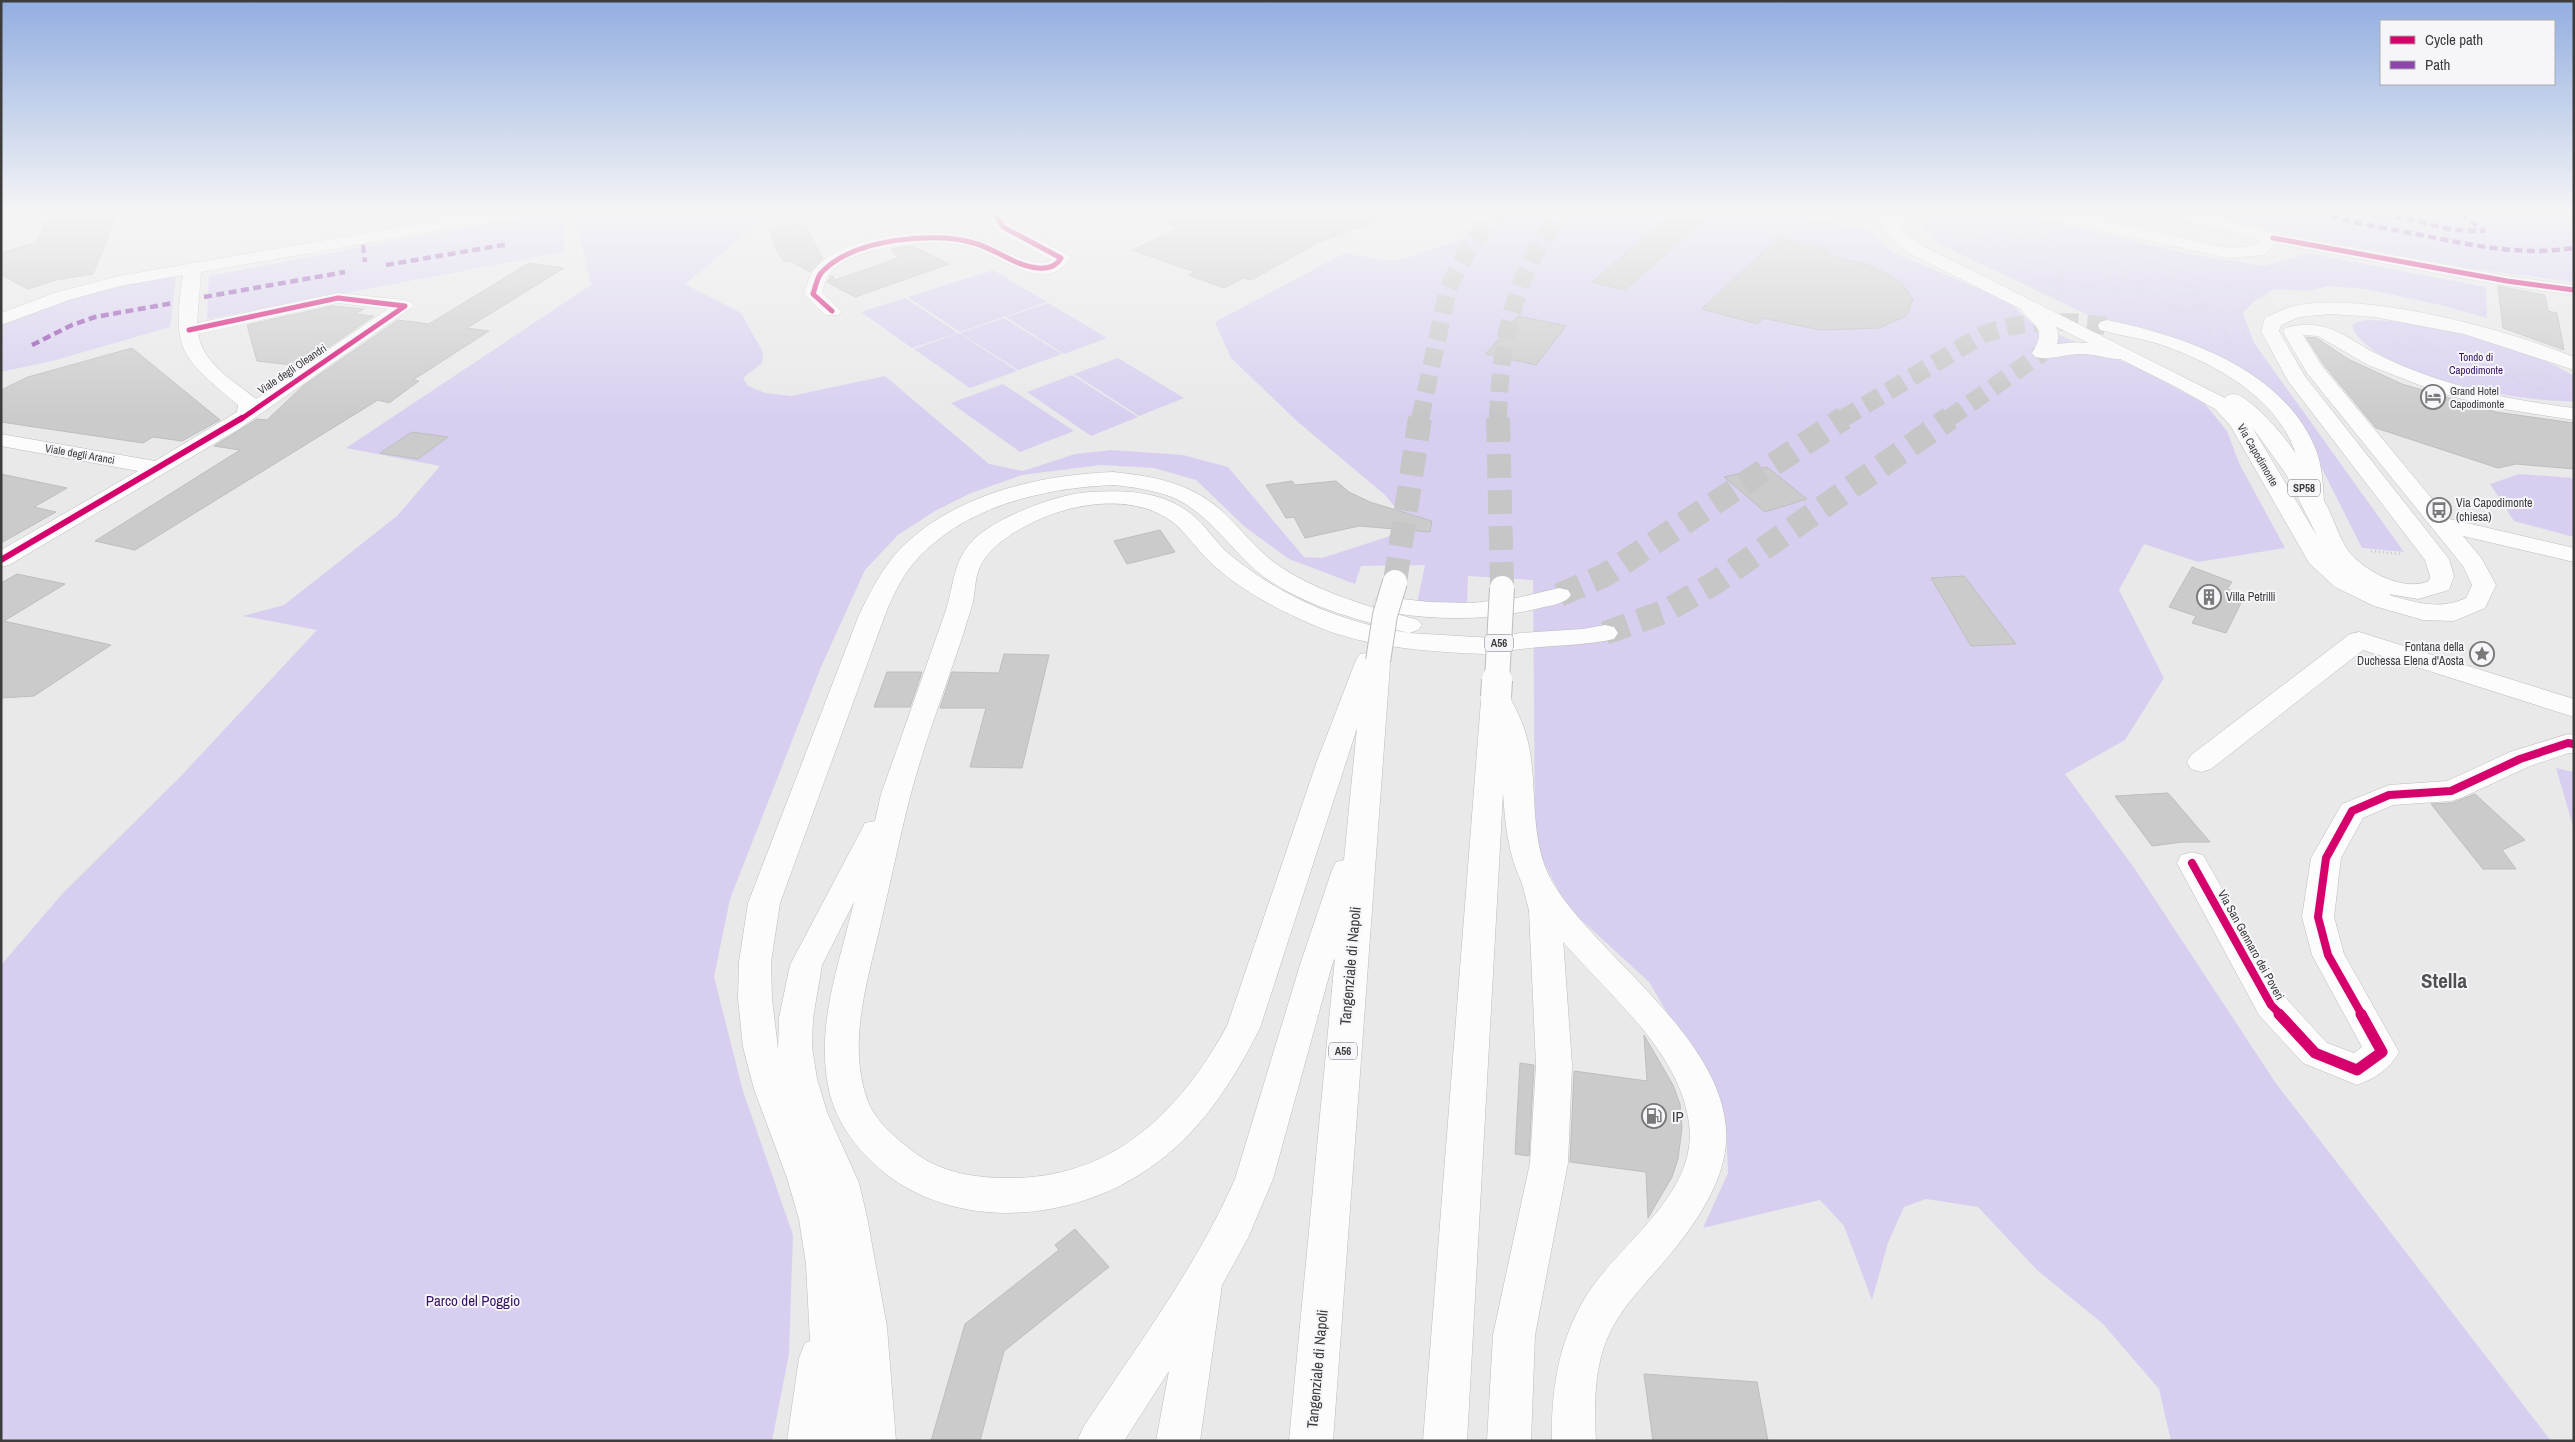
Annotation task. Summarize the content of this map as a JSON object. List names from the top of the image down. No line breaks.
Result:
{"streets":{"main road":["Viale degli Oleandri","Viale degli Aranci","Via Capodimonte","SP58","A56","Via San Gennaro dei Poveri","Tangenziale di Napoli"]},"crossings":[["Viale degli Oleandri","Viale degli Aranci"]],"districts":["Stella"],"parks":["Tondo di Capodimonte","Parco del Poggio"],"places":{"hotel":["Grand Hotel Capodimonte"],"bus stop":["Via Capodimonte (chiesa)"],"building":["Villa Petrilli"],"place":["Fontana della Duchessa Elena d'Aosta"],"fuel station":["IP"]},"legend":["Cycle path","Path"]}
